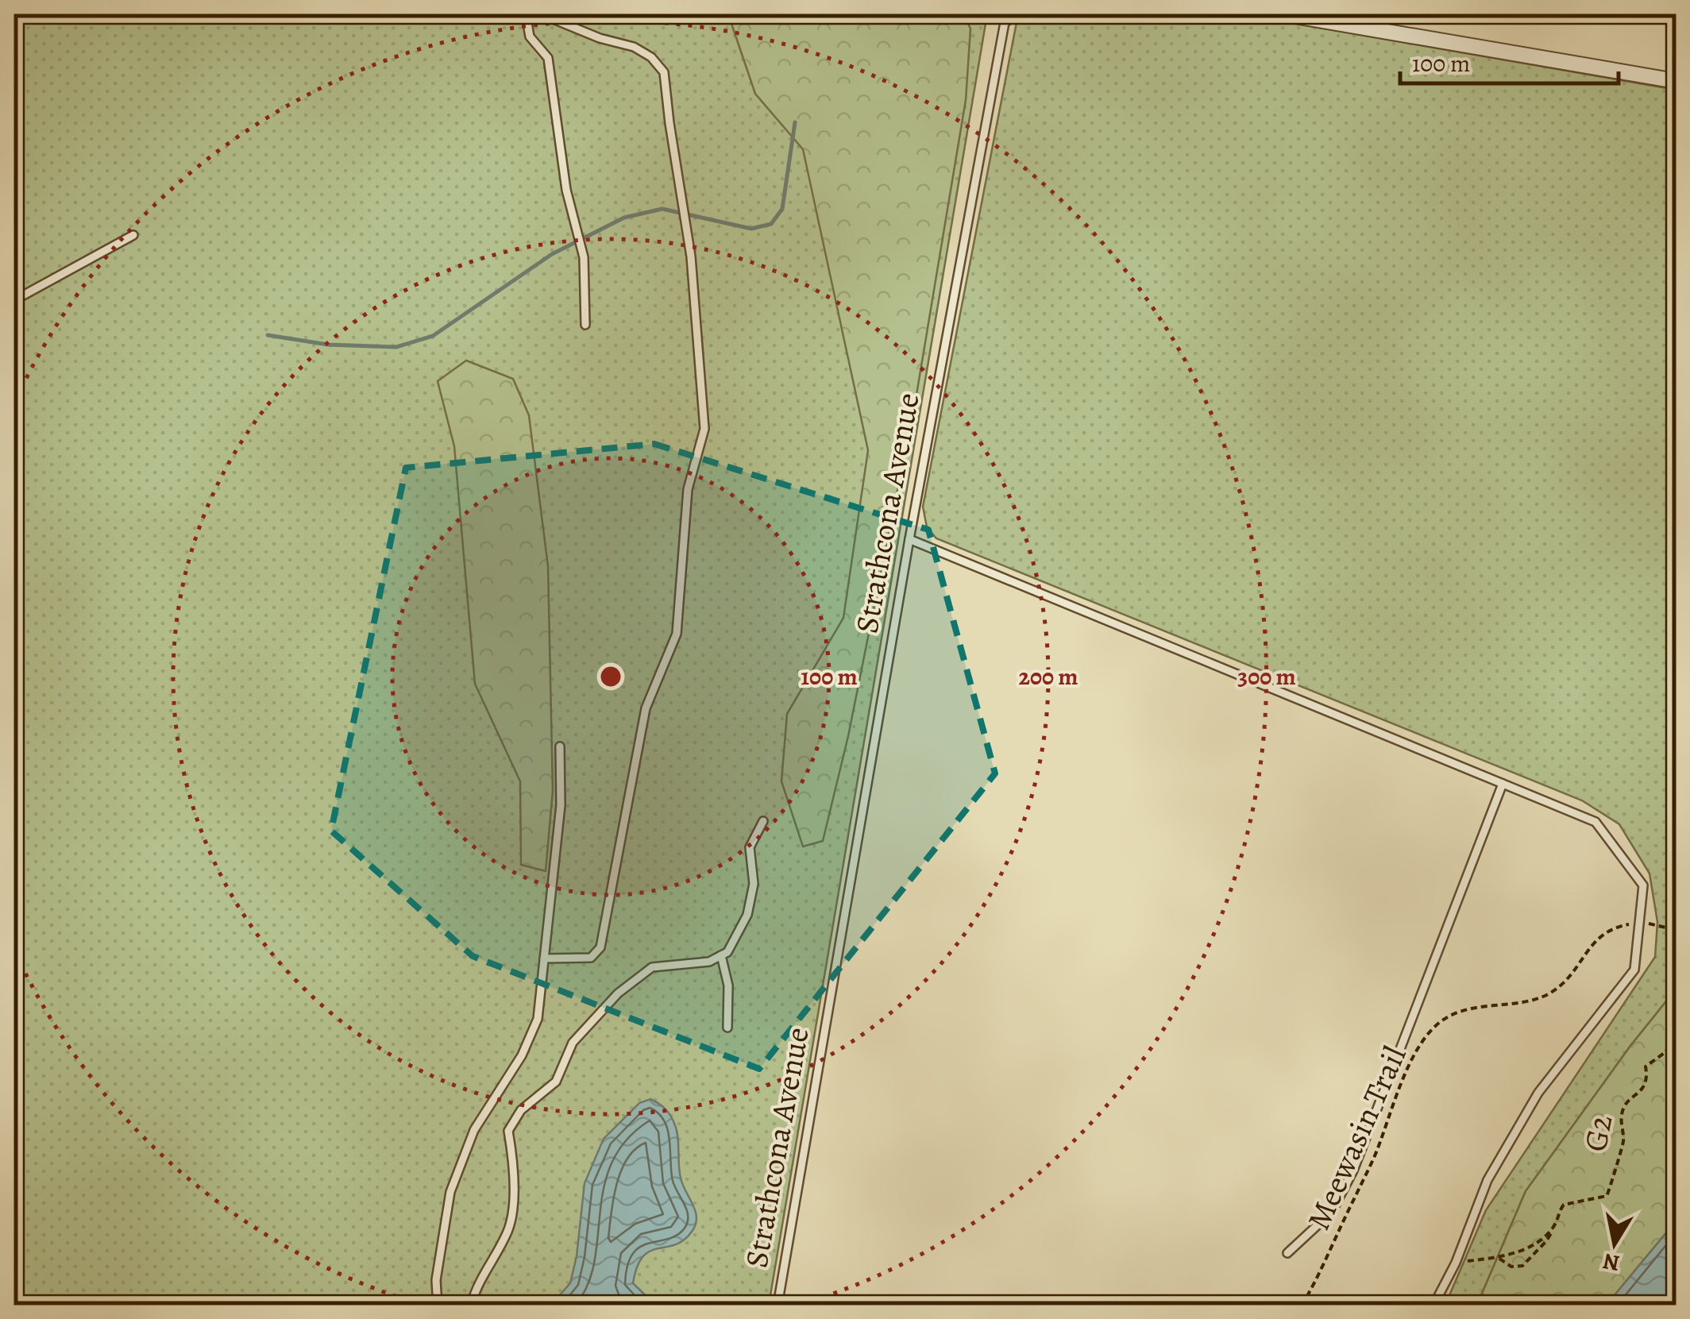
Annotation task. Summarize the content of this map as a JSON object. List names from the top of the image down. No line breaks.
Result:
{"streets":{"lane":["Strathcona Avenue"],"path":["G2","Meewasin Trail"]},"scale_bar":"100 m","north":"bottom","rings":["100 m","200 m","300 m"]}
